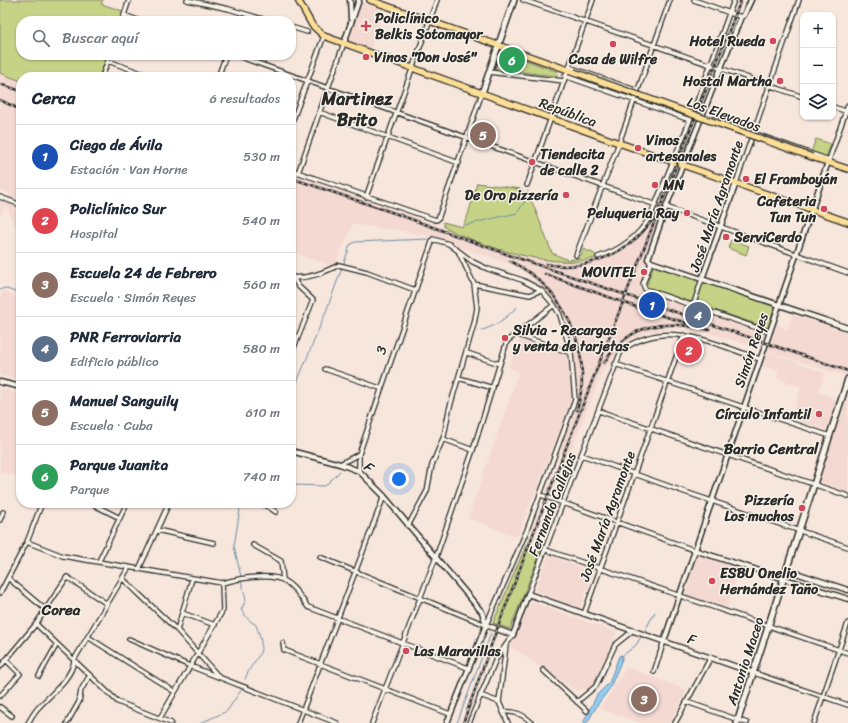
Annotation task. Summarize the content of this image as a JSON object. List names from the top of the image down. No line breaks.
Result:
{"streets":{"main road":["República","Los Elevados","Antonio Maceo"],"street":["José María Agramonte","3","Simón Reyes","F","Fernando Callejas"]},"crossings":[["República","José María Agramonte"],["República","Simón Reyes"],["Los Elevados","Simón Reyes"],["José María Agramonte","F"],["José María Agramonte","Fernando Callejas"],["3","F"],["Simón Reyes","F"],["Simón Reyes","Fernando Callejas"],["F","Fernando Callejas"],["F","Antonio Maceo"]],"districts":["Martinez Brito","Barrio Central","Corea"],"places":{"health":["Policlínico Belkis Sotomayor"],"other":["Hotel Rueda","Casa de Wilfre","Vinos \"Don José\"","Hostal Martha","Vinos artesanales","Tiendecita de calle 2","El Framboyán","MN","De Oro pizzería","Cafeteria Tun Tun","Peluqueria Ray","ServiCerdo","MOVITEL","Silvia - Recargas y venta de tarjetas","Círculo Infantil","Pizzería Los muchos","ESBU Onelio Hernández Taño","Las Maravillas"]},"page":{"map_buttons":["+","−"],"search":"Buscar aquí","pins":["6","5","1","4","2","3"],"heading":["Cerca","6 resultados"],"list":[{"mark":"1","name":"Ciego de Ávila","note":"Estación · Van Horne","value":"530 m"},{"mark":"2","name":"Policlínico Sur","note":"Hospital","value":"540 m"},{"mark":"3","name":"Escuela 24 de Febrero","note":"Escuela · Simón Reyes","value":"560 m"},{"mark":"4","name":"PNR Ferroviarria","note":"Edificio público","value":"580 m"},{"mark":"5","name":"Manuel Sanguily","note":"Escuela · Cuba","value":"610 m"},{"mark":"6","name":"Parque Juanita","note":"Parque","value":"740 m"}]}}
